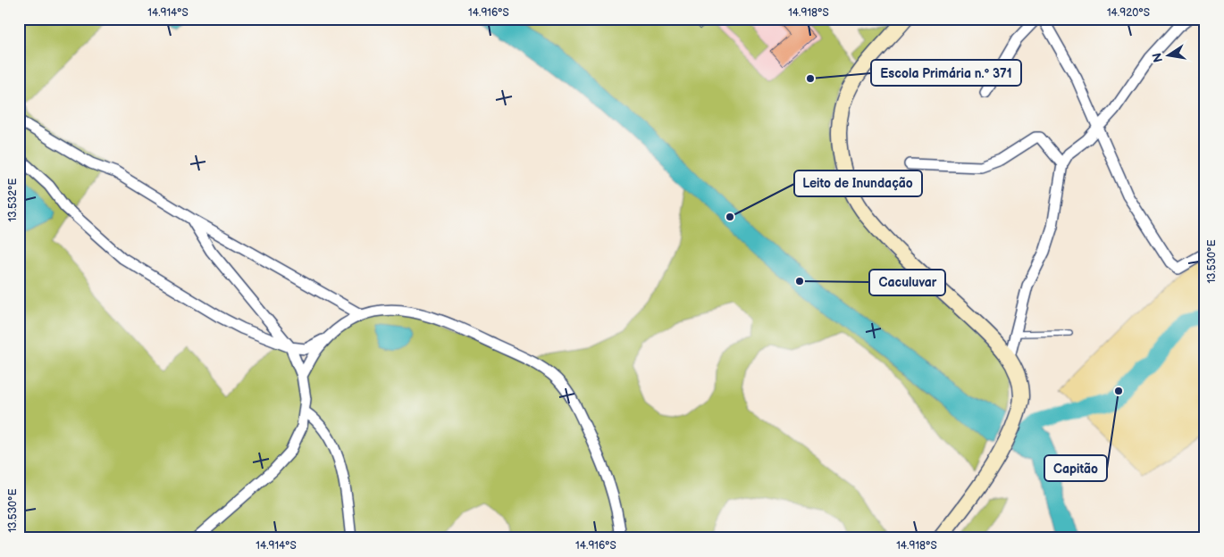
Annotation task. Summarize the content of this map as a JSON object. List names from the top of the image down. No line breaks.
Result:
{"places":["Escola Primária n.º 371","Leito de Inundação","Caculuvar","Capitão"],"north":"left","coordinates":["14.914°S","14.916°S","14.918°S","14.920°S","13.532°E","13.530°E"]}
